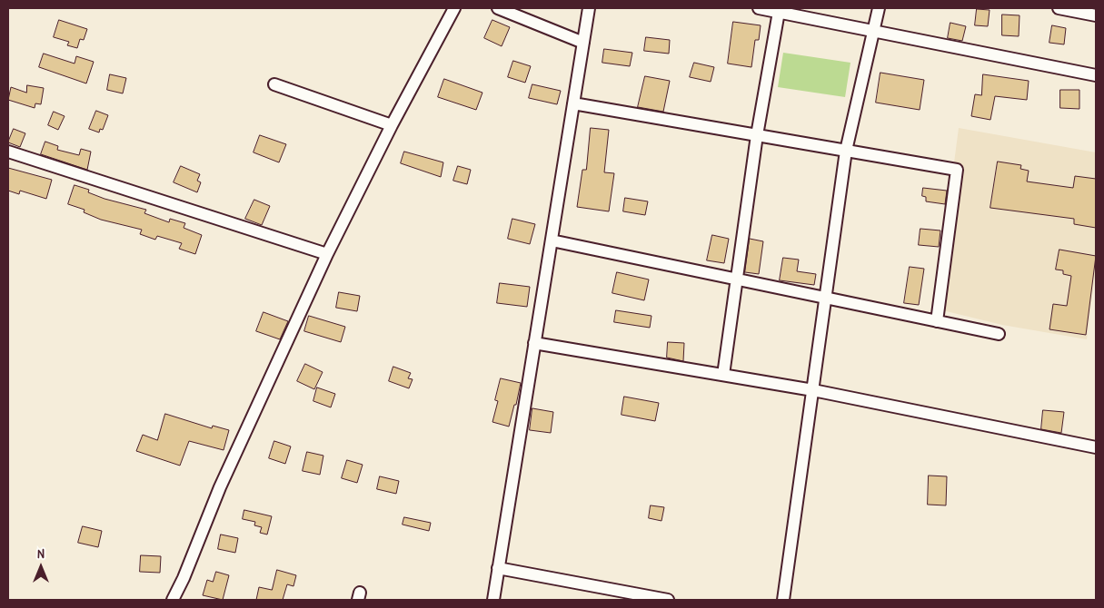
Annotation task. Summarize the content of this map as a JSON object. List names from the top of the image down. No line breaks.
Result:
{"north":"top"}
